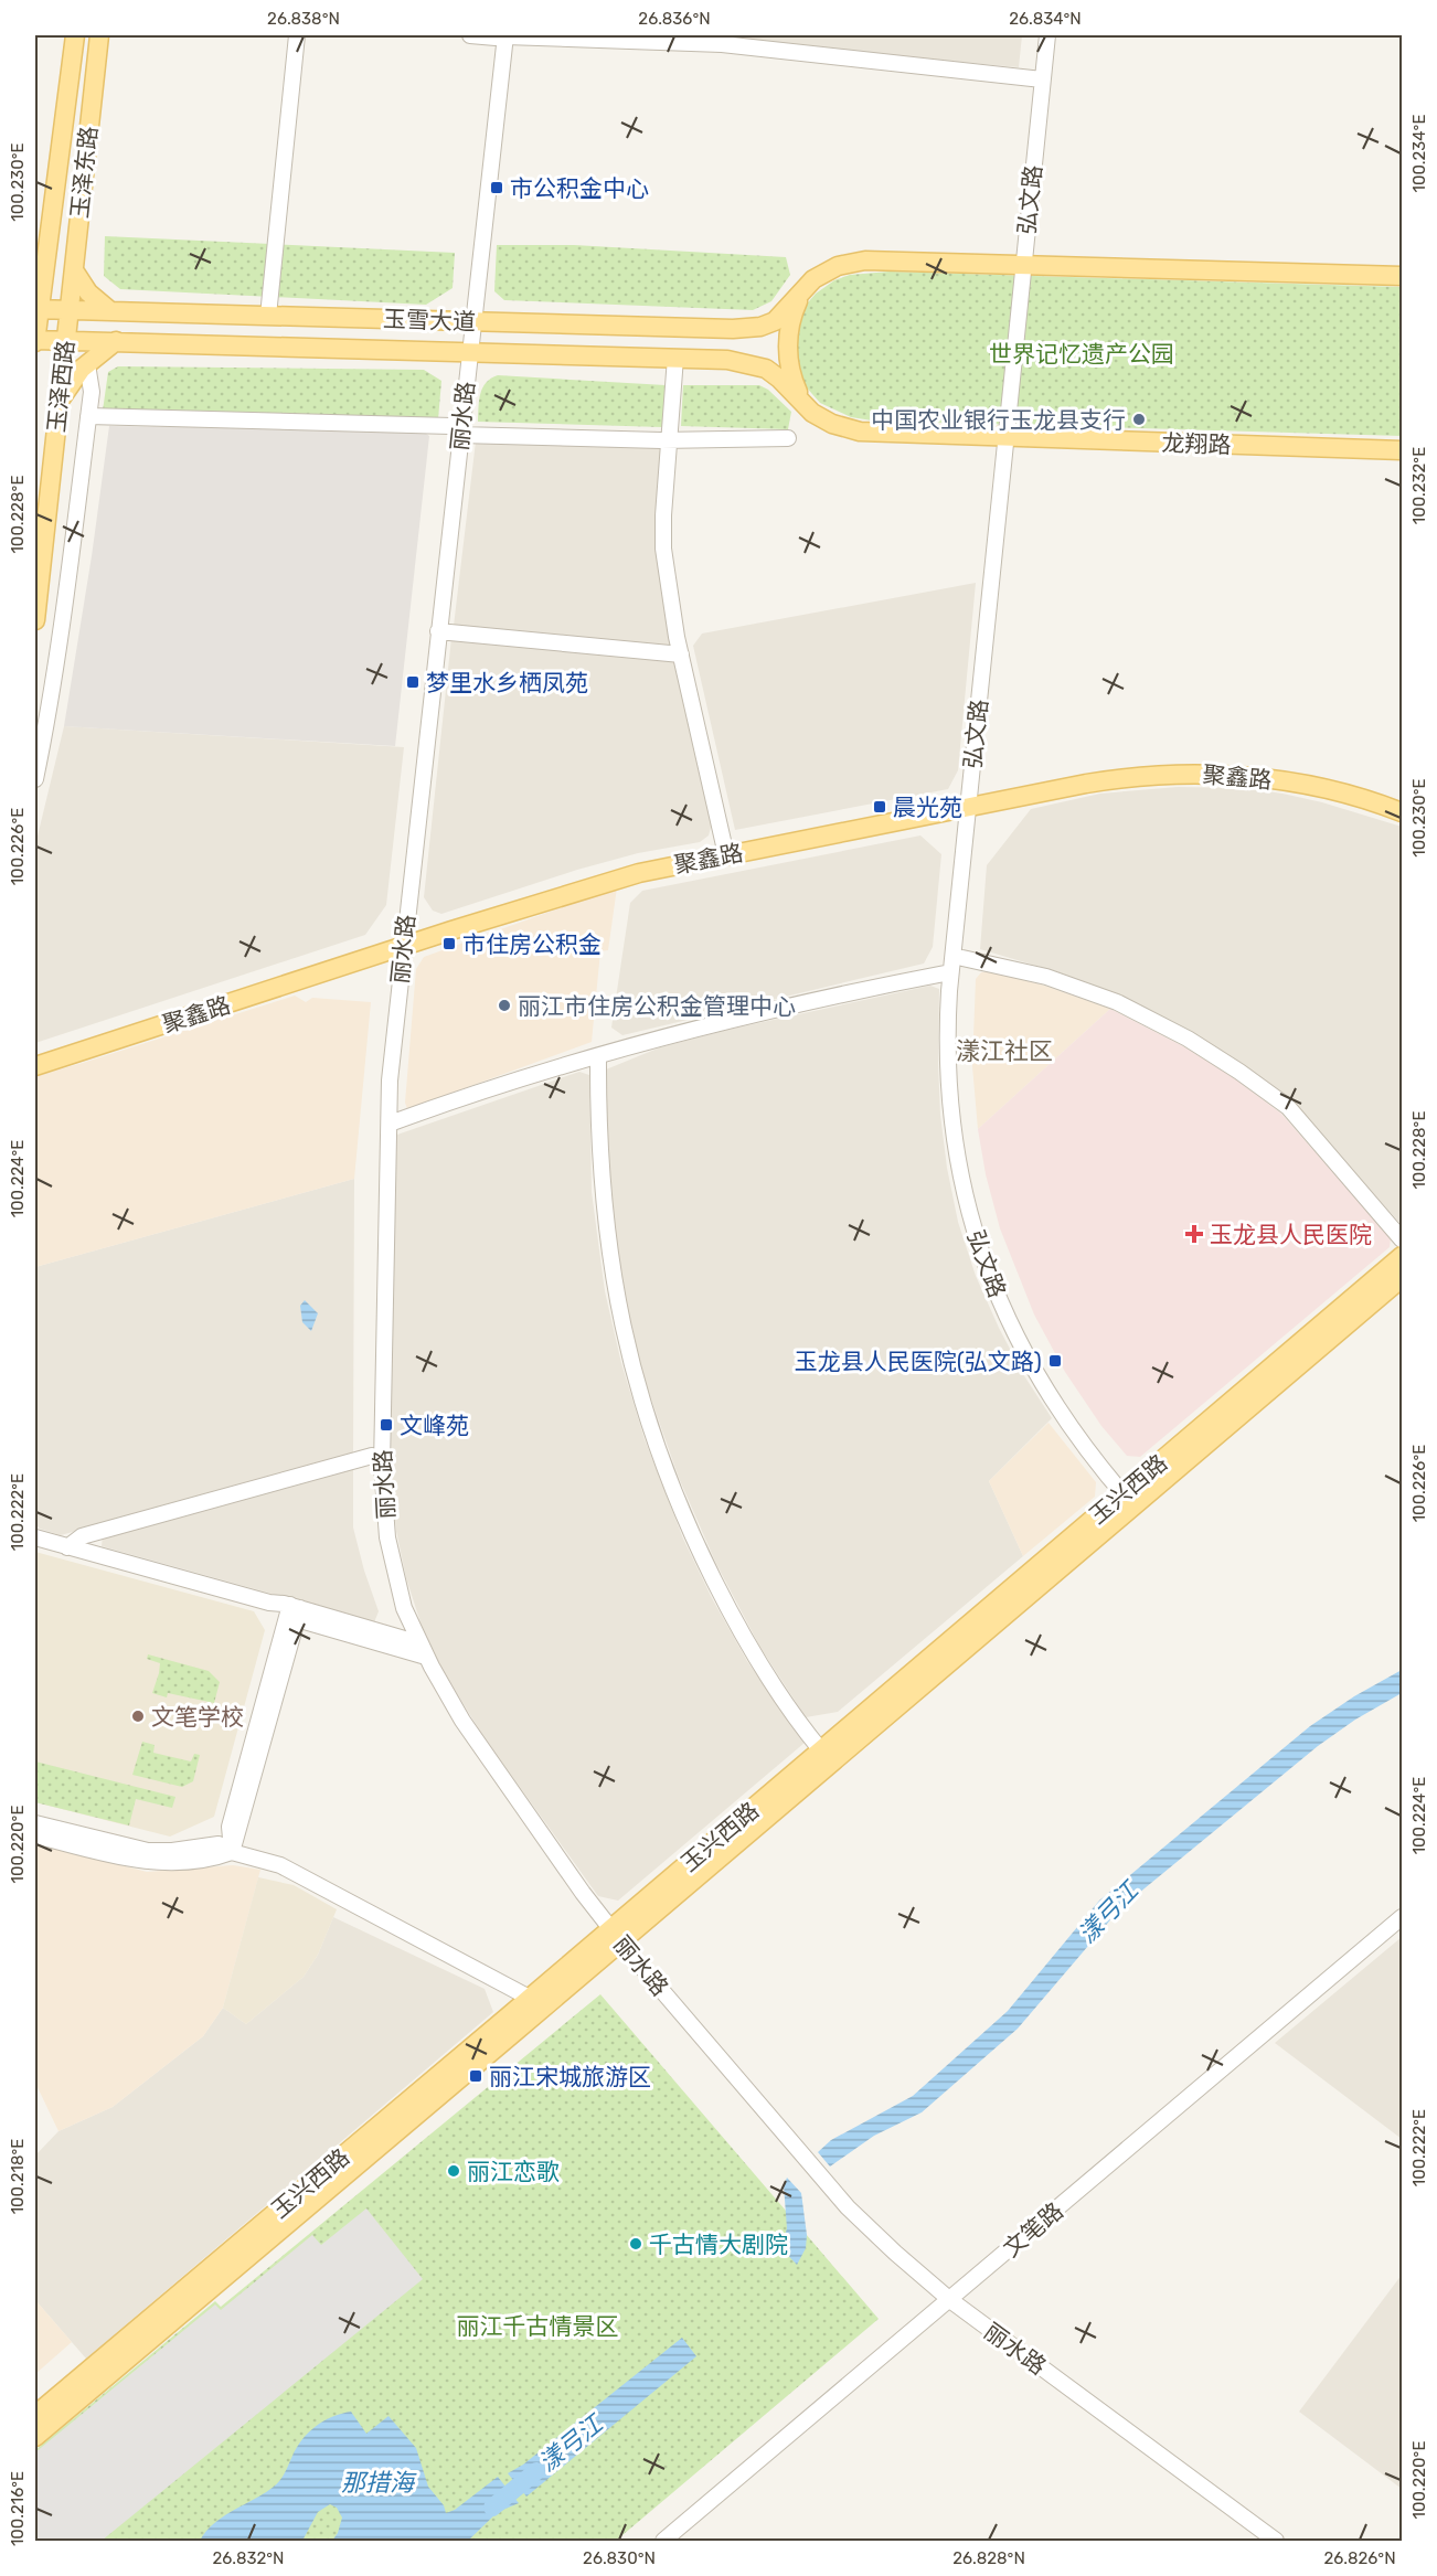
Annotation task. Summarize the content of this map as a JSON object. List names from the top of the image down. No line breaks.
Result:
{"streets":{"main road":["玉泽东路","玉雪大道","玉泽西路","龙翔路","聚鑫路","玉兴西路"],"street":["弘文路","丽水路","文笔路"]},"crossings":[["玉泽东路","玉雪大道"],["玉泽东路","玉泽西路"],["弘文路","龙翔路"],["弘文路","聚鑫路"],["弘文路","玉兴西路"],["玉雪大道","玉泽西路"],["玉雪大道","丽水路"],["玉雪大道","龙翔路"],["丽水路","聚鑫路"],["丽水路","玉兴西路"],["丽水路","文笔路"]],"districts":["漾江社区"],"water":["漾弓江","那措海"],"parks":["世界记忆遗产公园","丽江千古情景区"],"places":{"transit":["市公积金中心","梦里水乡栖凤苑","晨光苑","市住房公积金","玉龙县人民医院(弘文路)","文峰苑","丽江宋城旅游区"],"other":["中国农业银行玉龙县支行","丽江市住房公积金管理中心","文笔学校","丽江恋歌","千古情大剧院"],"health":["玉龙县人民医院"]},"coordinates":["26.838°N","26.836°N","26.834°N","100.234°E","100.230°E","100.232°E","100.228°E","100.226°E","100.224°E","100.222°E","100.220°E","100.218°E","100.216°E","26.832°N","26.830°N","26.828°N","26.826°N"]}
